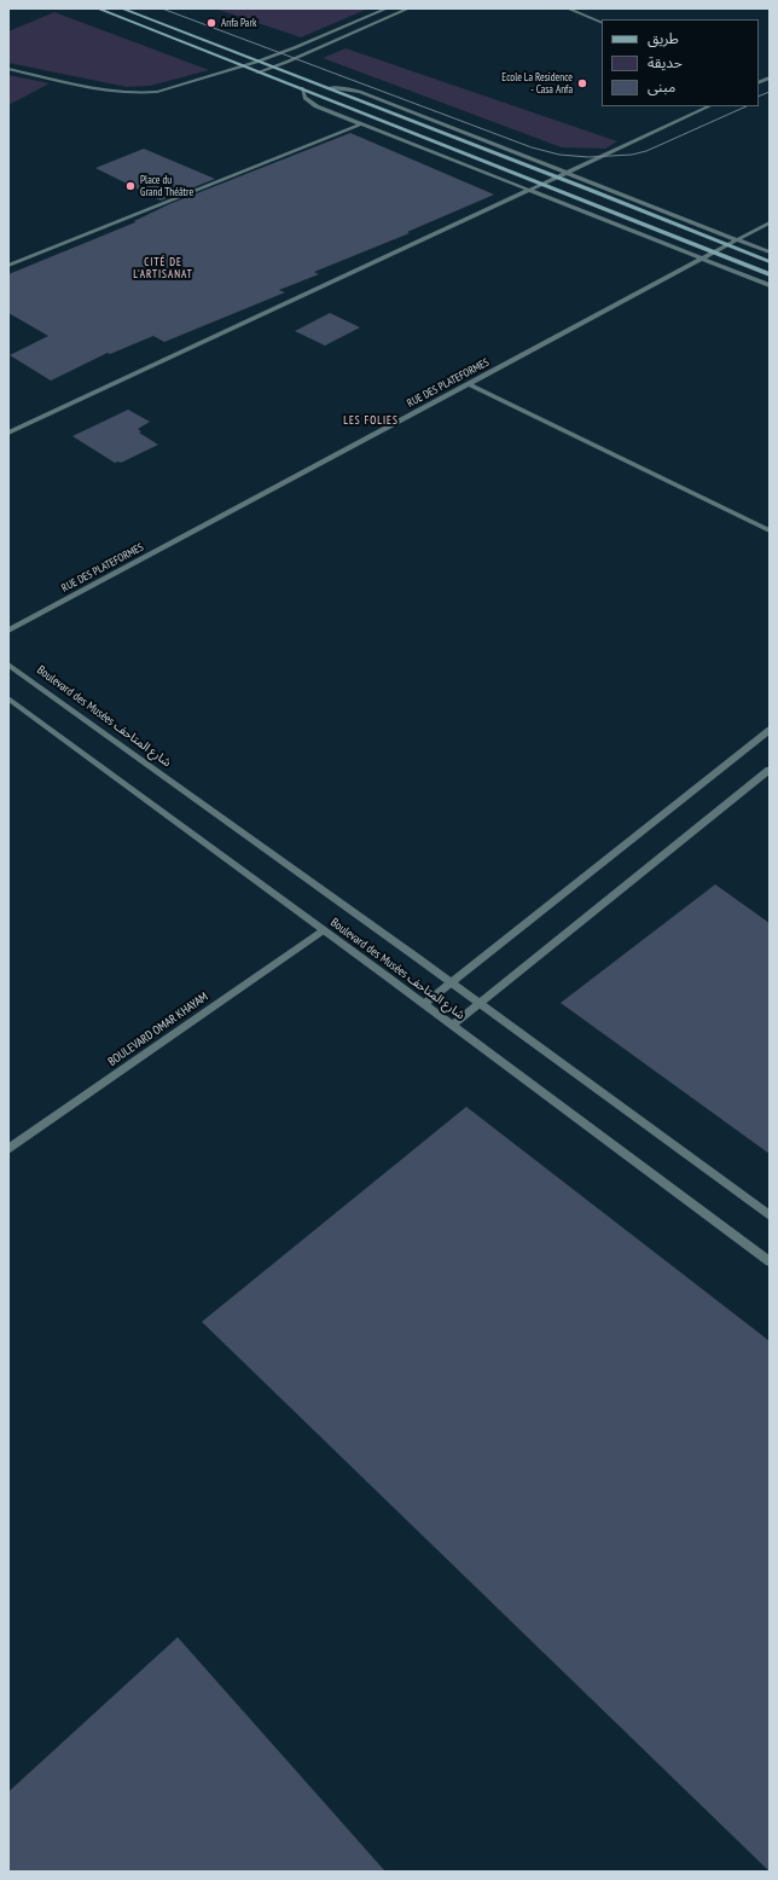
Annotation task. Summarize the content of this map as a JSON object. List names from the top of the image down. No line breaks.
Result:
{"streets":{"street":["RUE DES PLATEFORMES","Boulevard des Musées شارع المتاحف","BOULEVARD OMAR KHAYAM"]},"crossings":[["Boulevard des Musées شارع المتاحف","BOULEVARD OMAR KHAYAM"]],"districts":["CITÉ DE L'ARTISANAT","LES FOLIES"],"places":["Anfa Park","Ecole La Residence - Casa Anfa","Place du Grand Théâtre"],"legend":["طريق","حديقة","مبنى"]}
